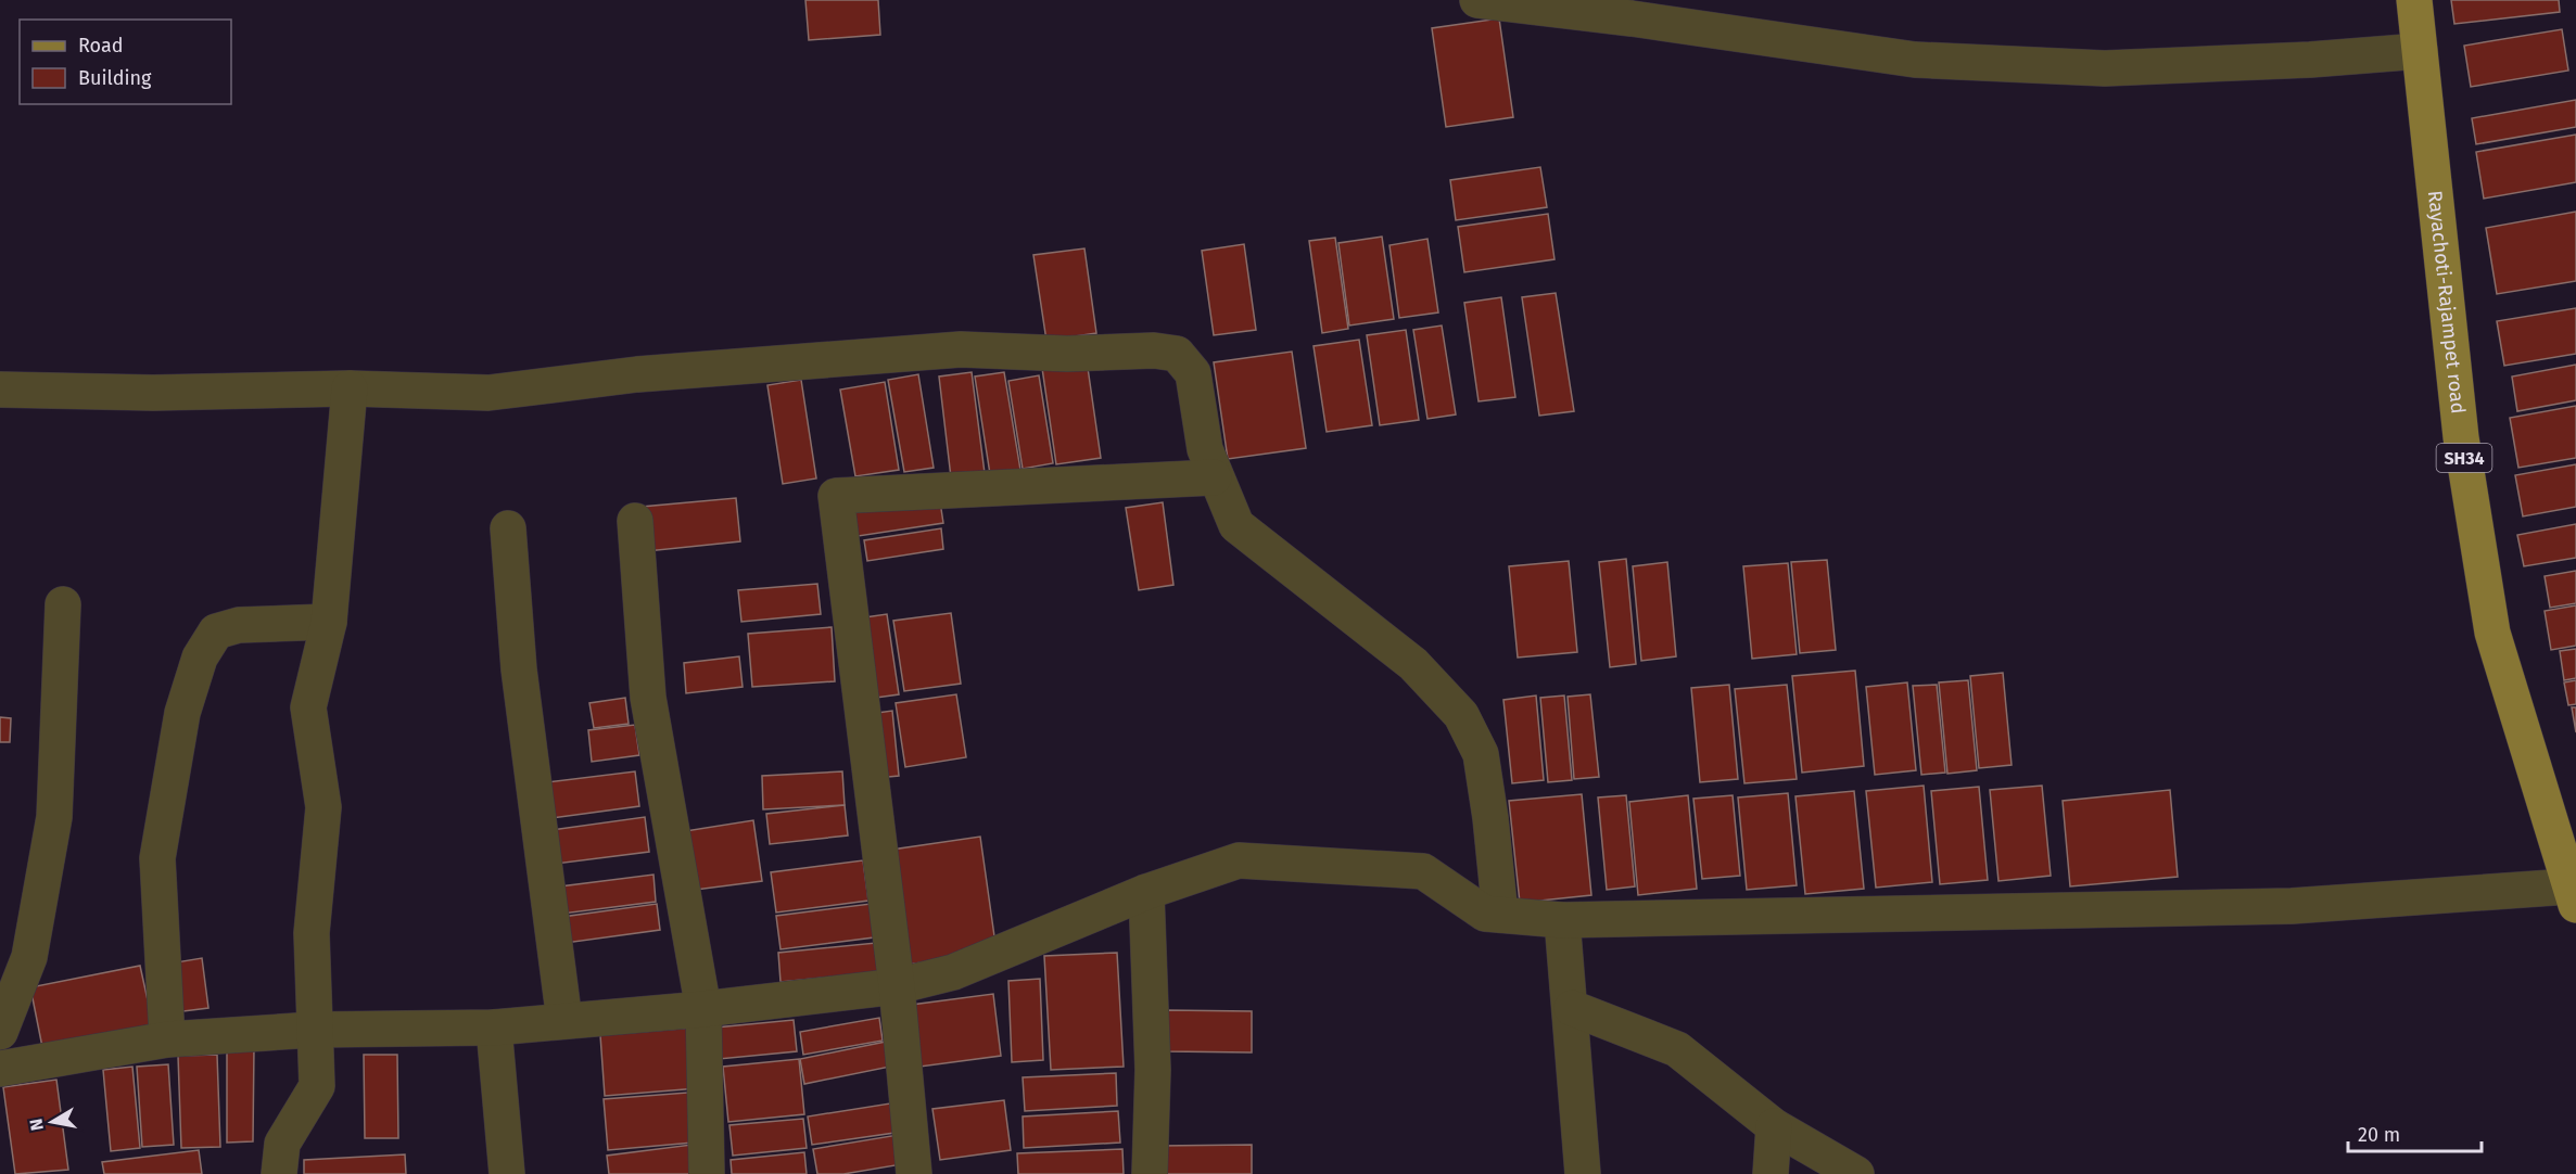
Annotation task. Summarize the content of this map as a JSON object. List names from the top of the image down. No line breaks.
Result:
{"streets":{"main road":["Rayachoti-Rajampet road","SH34"]},"legend":["Road","Building"],"scale_bar":"20 m","north":"left"}
